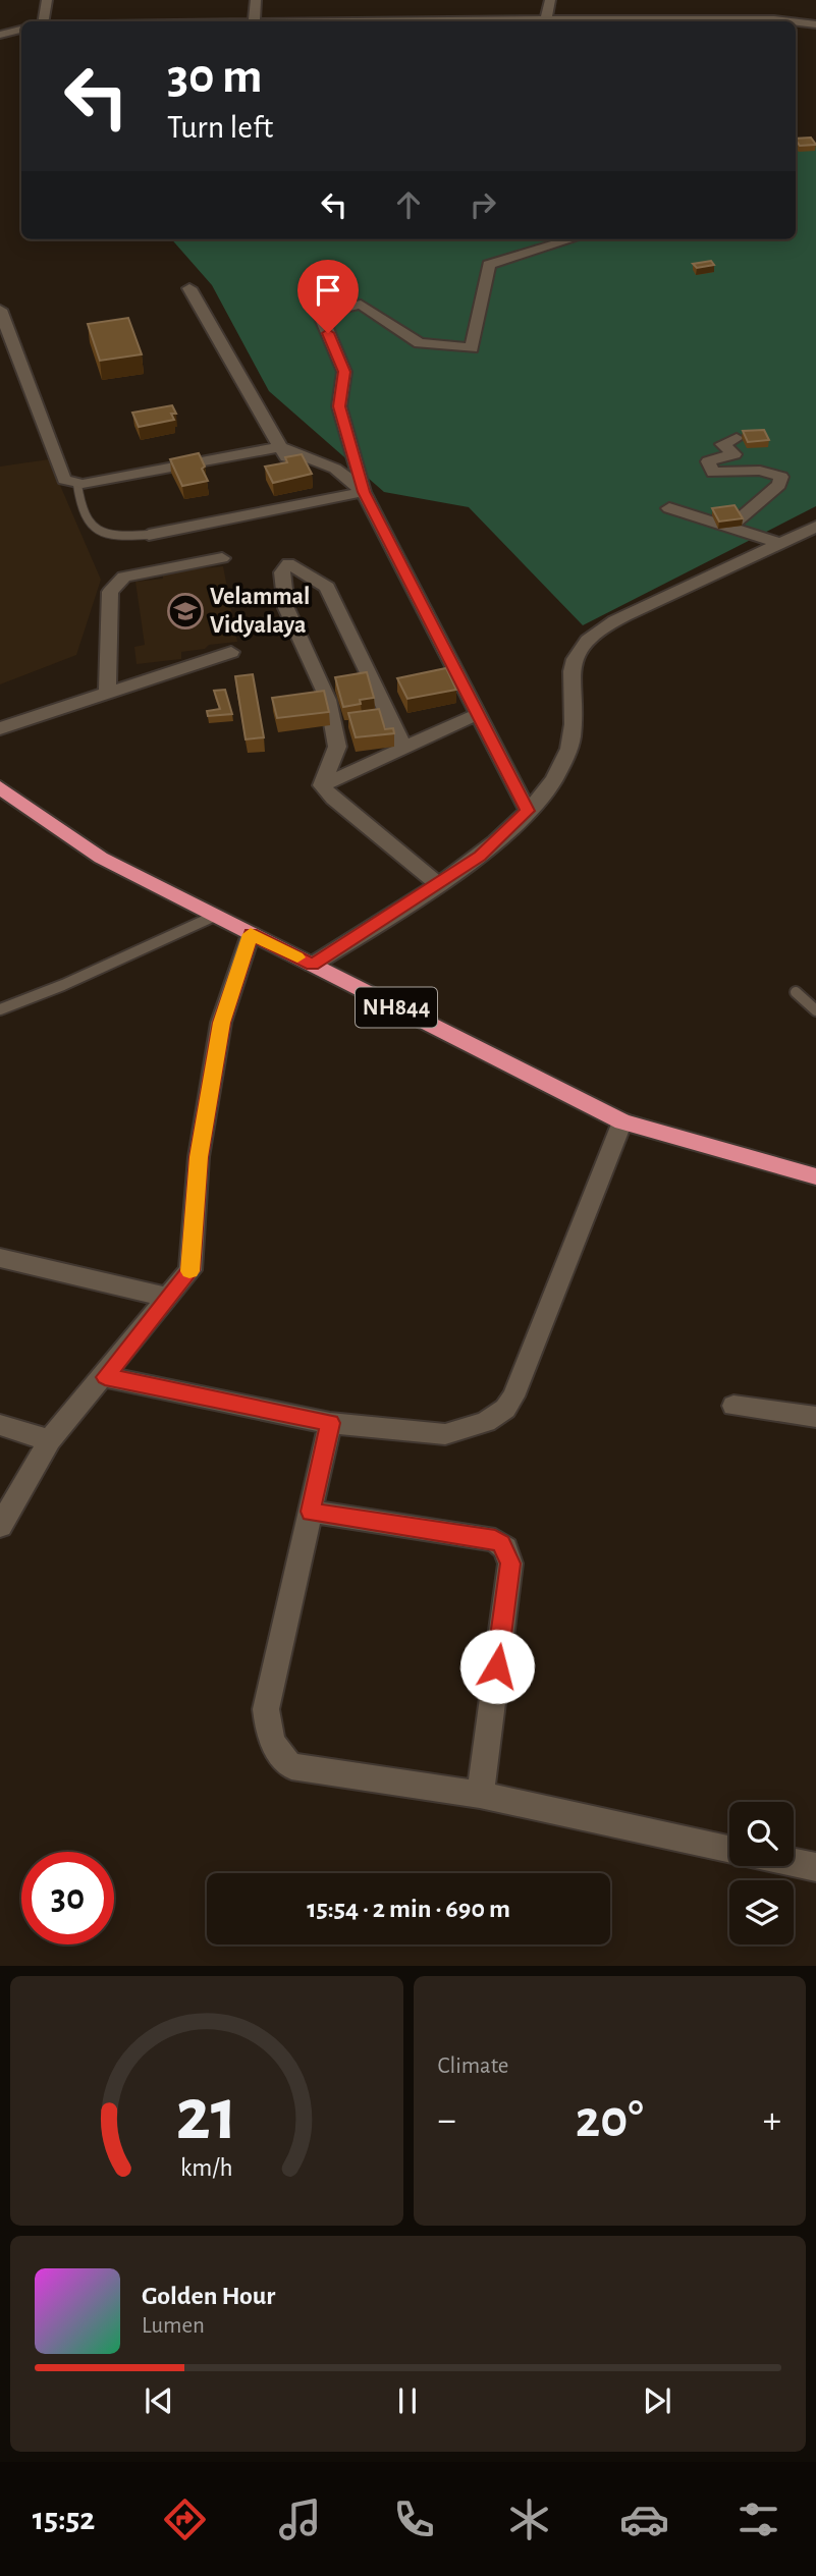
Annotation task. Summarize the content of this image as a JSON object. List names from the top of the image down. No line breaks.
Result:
{"streets":{"highway":["NH844"]},"places":{"school or university":["Velammal Vidyalaya"]},"page":{"turn":["30 m","Turn left"],"limit":"30","trip":"15:54 · 2 min · 690 m","tile":"Climate","heat":["−","20°","+"],"song":["Golden Hour","Lumen"],"tabs":"15:52","gauge":["21","km/h"]}}
